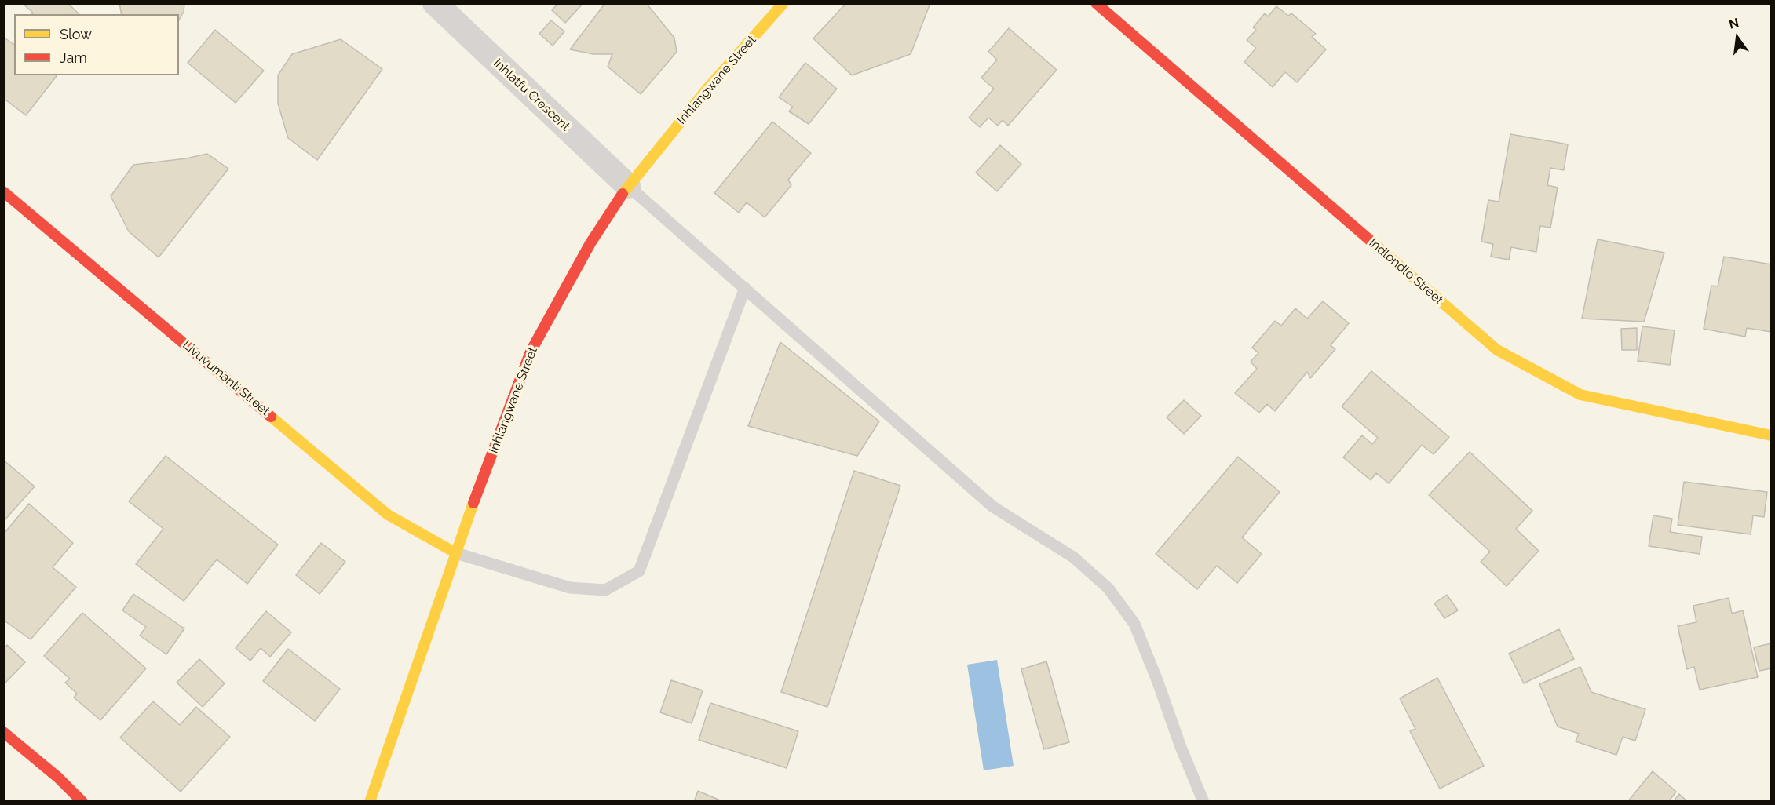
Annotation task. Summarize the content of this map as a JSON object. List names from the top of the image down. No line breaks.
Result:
{"streets":{"street":["Inhlangwane Street","Inhlatfu Crescent","Indlondlo Street","Livuvumanti Street"]},"crossings":[["Inhlangwane Street","Inhlatfu Crescent"],["Inhlangwane Street","Livuvumanti Street"]],"legend":["Slow","Jam"],"north":"top"}
